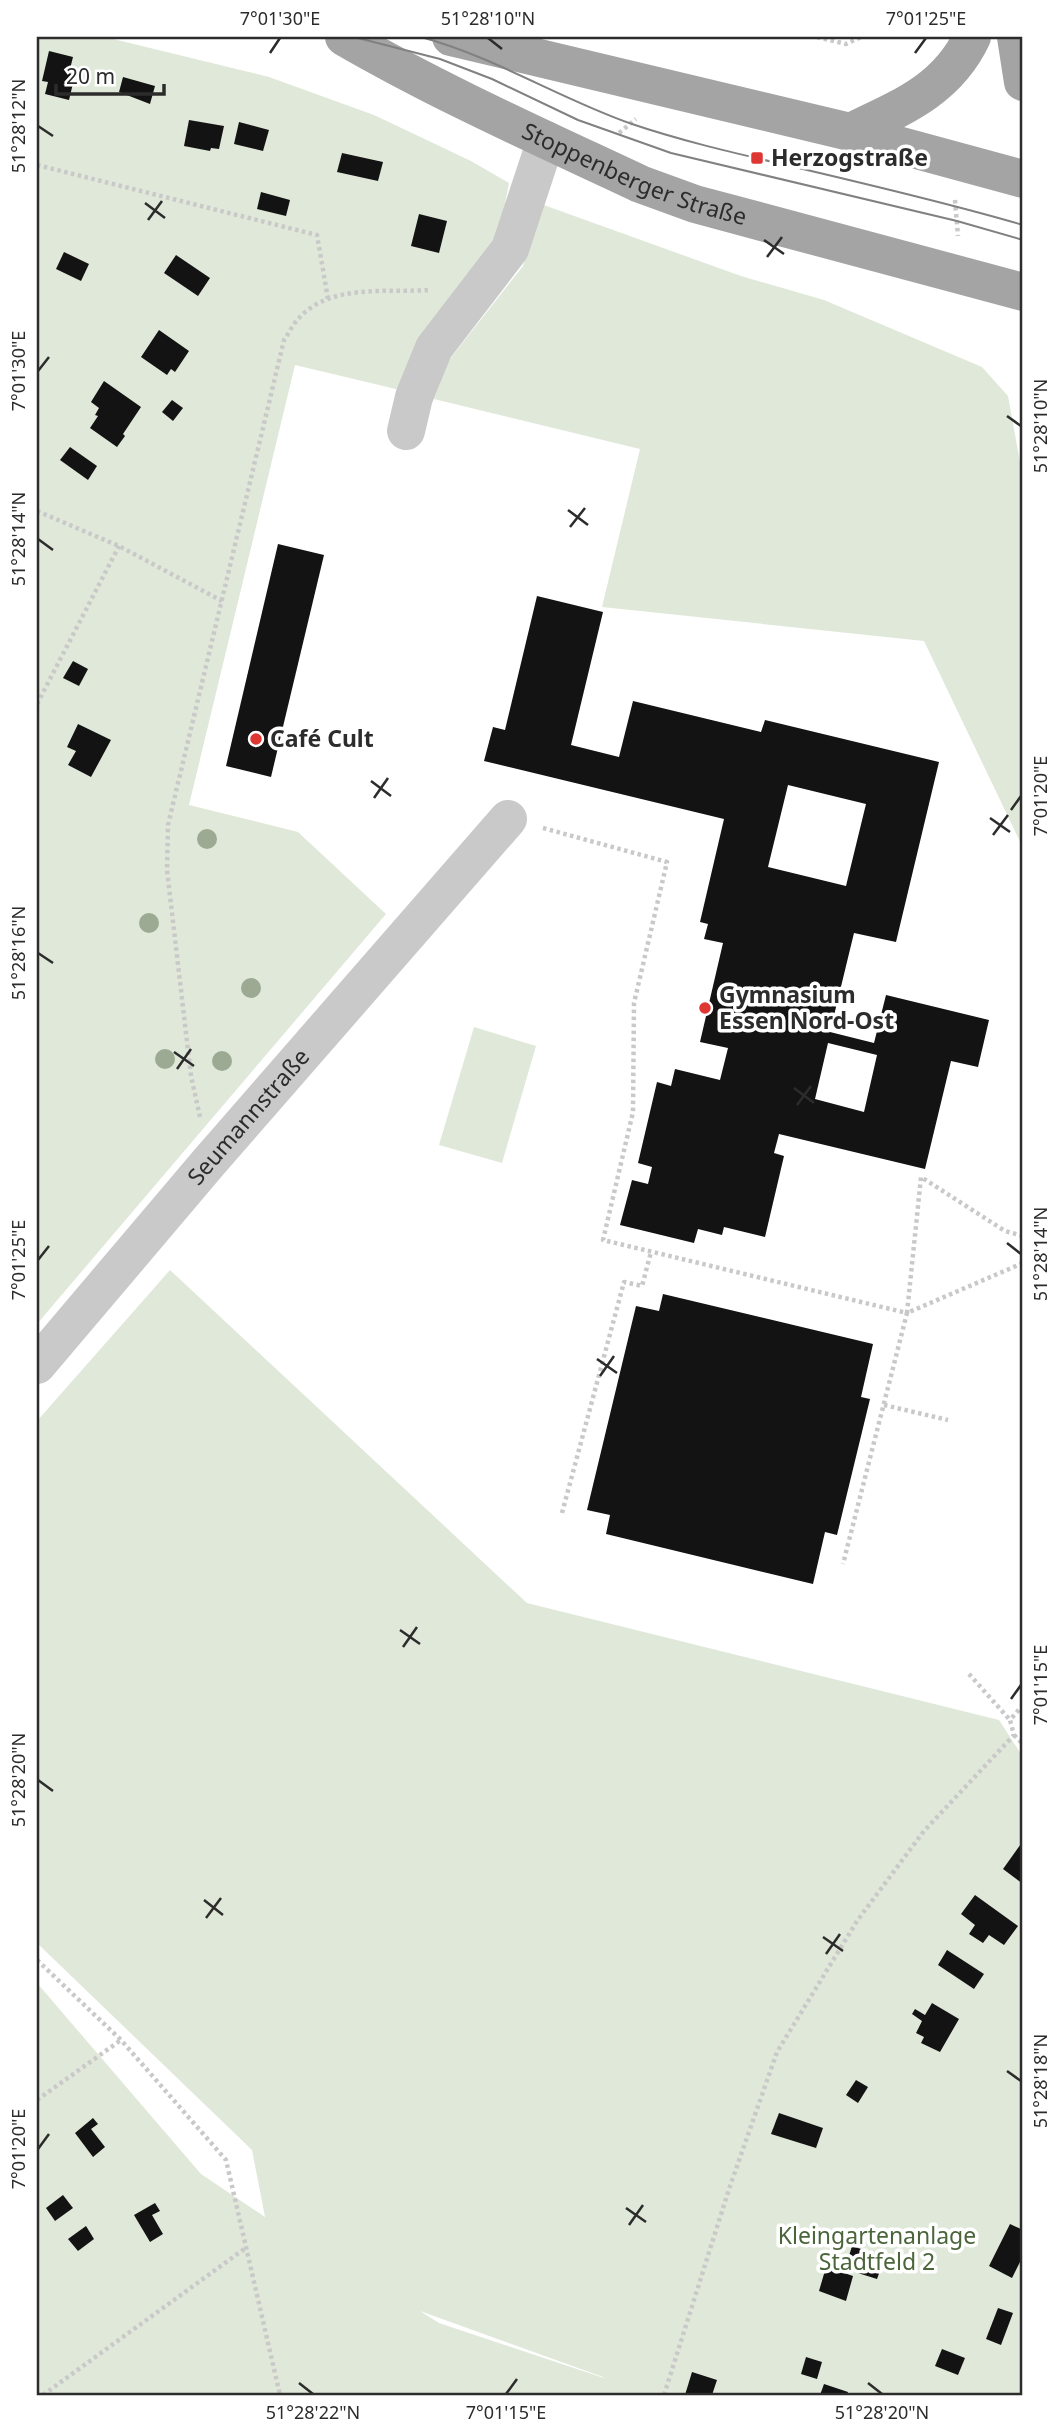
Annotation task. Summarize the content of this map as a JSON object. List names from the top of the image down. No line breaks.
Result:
{"streets":{"main road":["Stoppenberger Straße"],"street":["Seumannstraße"]},"parks":["Kleingartenanlage Stadtfeld 2"],"places":{"transit":["Herzogstraße"],"other":["Café Cult","Gymnasium Essen Nord-Ost"]},"scale_bar":"20 m","coordinates":["7°01'30\"E","51°28'10\"N","7°01'25\"E","51°28'12\"N","51°28'14\"N","7°01'20\"E","51°28'16\"N","7°01'15\"E","51°28'20\"N","51°28'18\"N","51°28'22\"N"]}
